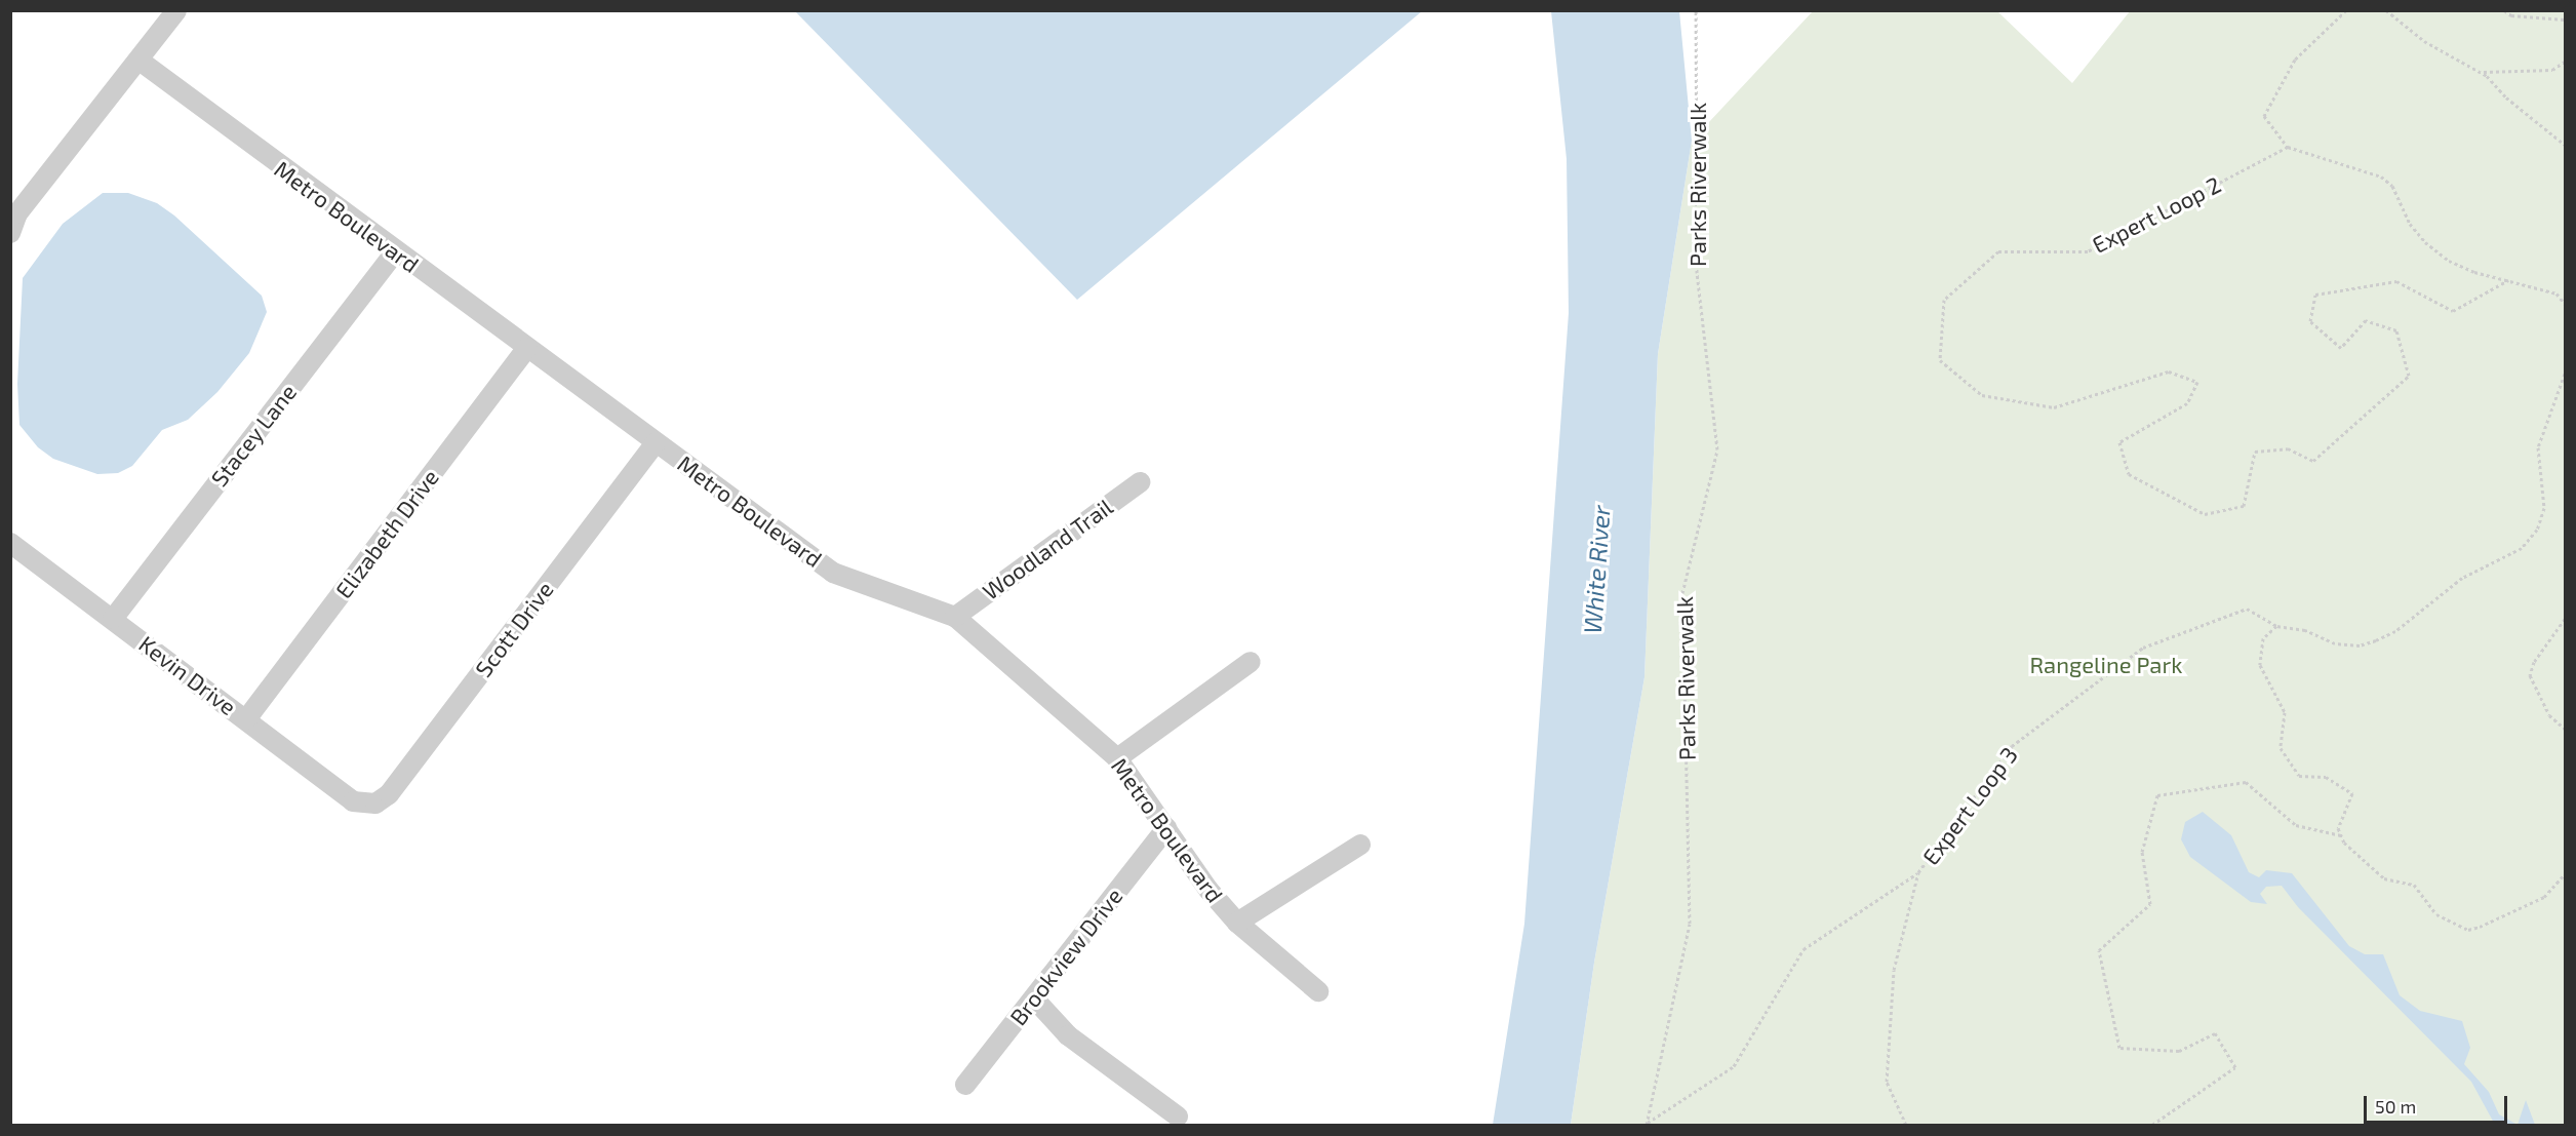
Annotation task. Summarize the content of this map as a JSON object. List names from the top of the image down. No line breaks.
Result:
{"streets":{"street":["Metro Boulevard","Stacey Lane","Elizabeth Drive","Woodland Trail","Scott Drive","Kevin Drive","Brookview Drive"],"path":["Parks Riverwalk","Expert Loop 2","Expert Loop 3"]},"crossings":[["Metro Boulevard","Stacey Lane"],["Metro Boulevard","Elizabeth Drive"],["Metro Boulevard","Woodland Trail"],["Metro Boulevard","Scott Drive"],["Metro Boulevard","Brookview Drive"],["Stacey Lane","Kevin Drive"],["Elizabeth Drive","Kevin Drive"],["Scott Drive","Kevin Drive"]],"water":["White River"],"parks":["Rangeline Park"],"scale_bar":"50 m"}
